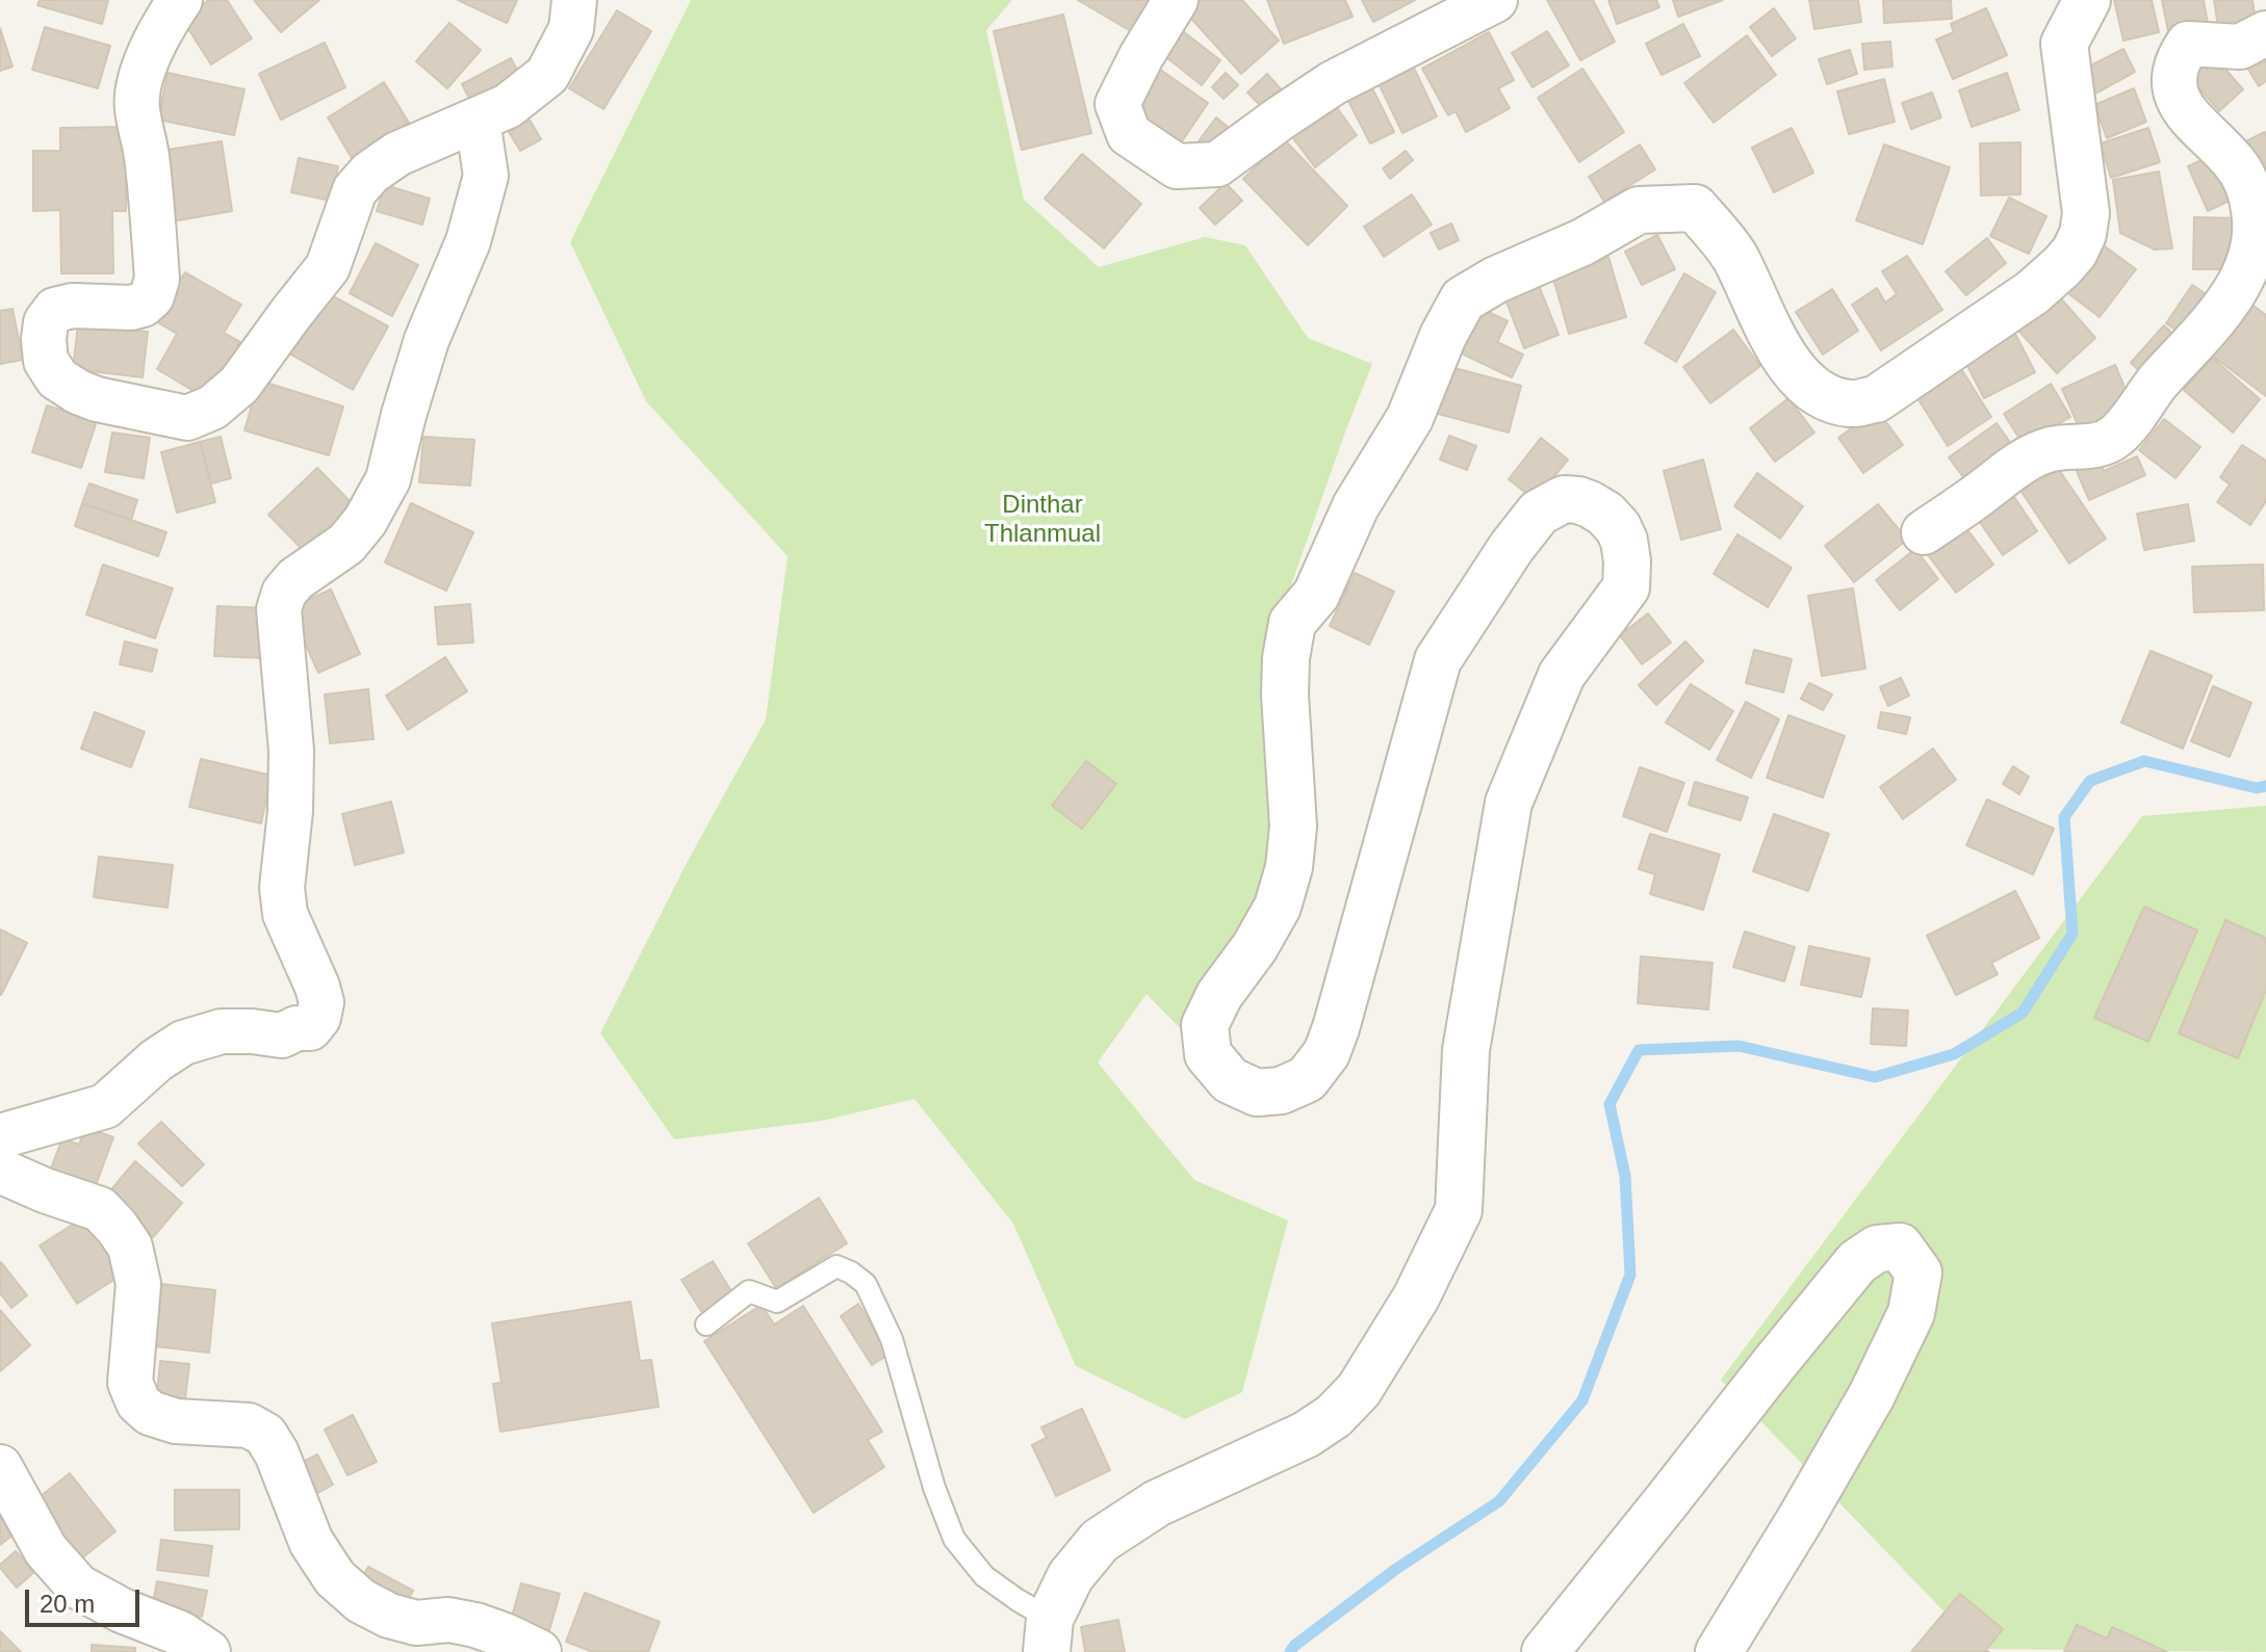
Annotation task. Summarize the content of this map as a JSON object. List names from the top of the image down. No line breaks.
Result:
{"parks":["Dinthar Thlanmual"],"scale_bar":"20 m"}
